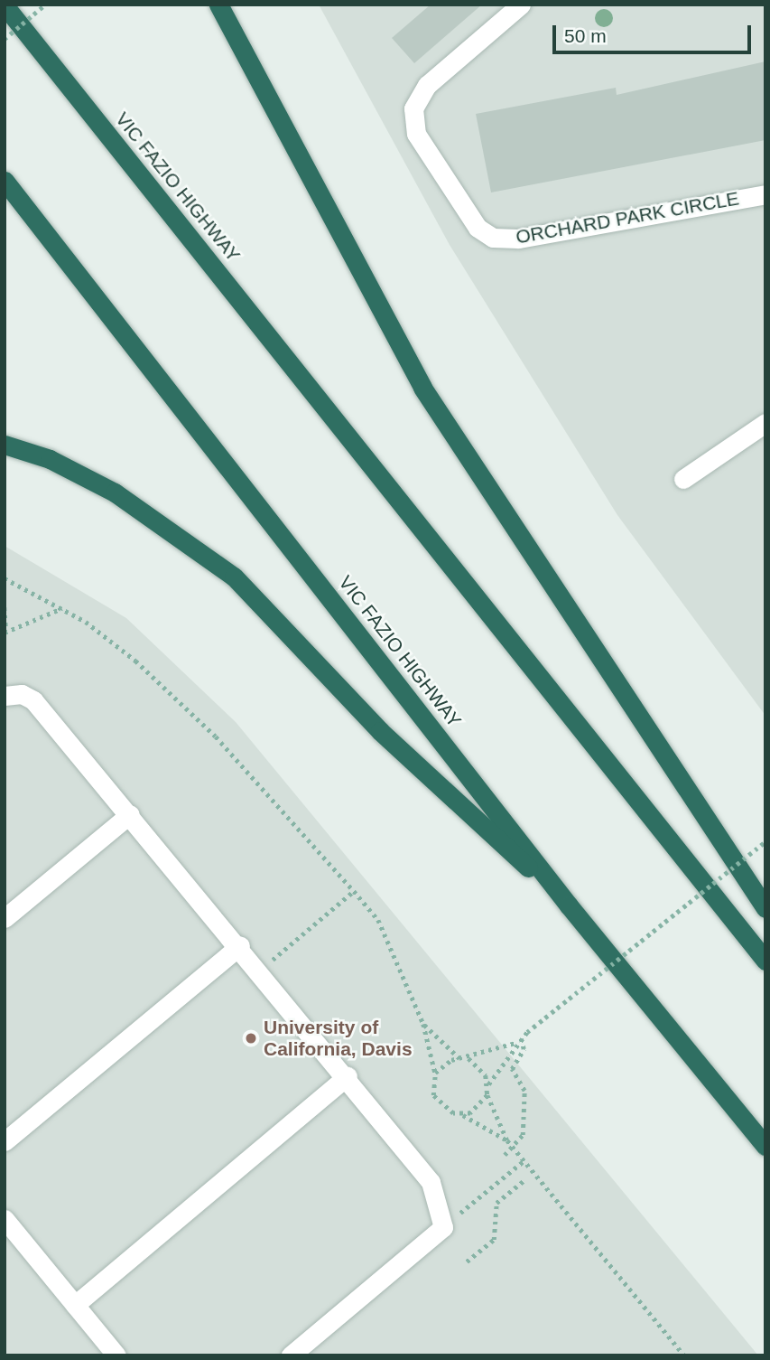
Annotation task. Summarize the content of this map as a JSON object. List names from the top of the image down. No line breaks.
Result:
{"streets":{"highway":["VIC FAZIO HIGHWAY"],"street":["ORCHARD PARK CIRCLE"]},"places":["University of California, Davis"],"scale_bar":"50 m"}
